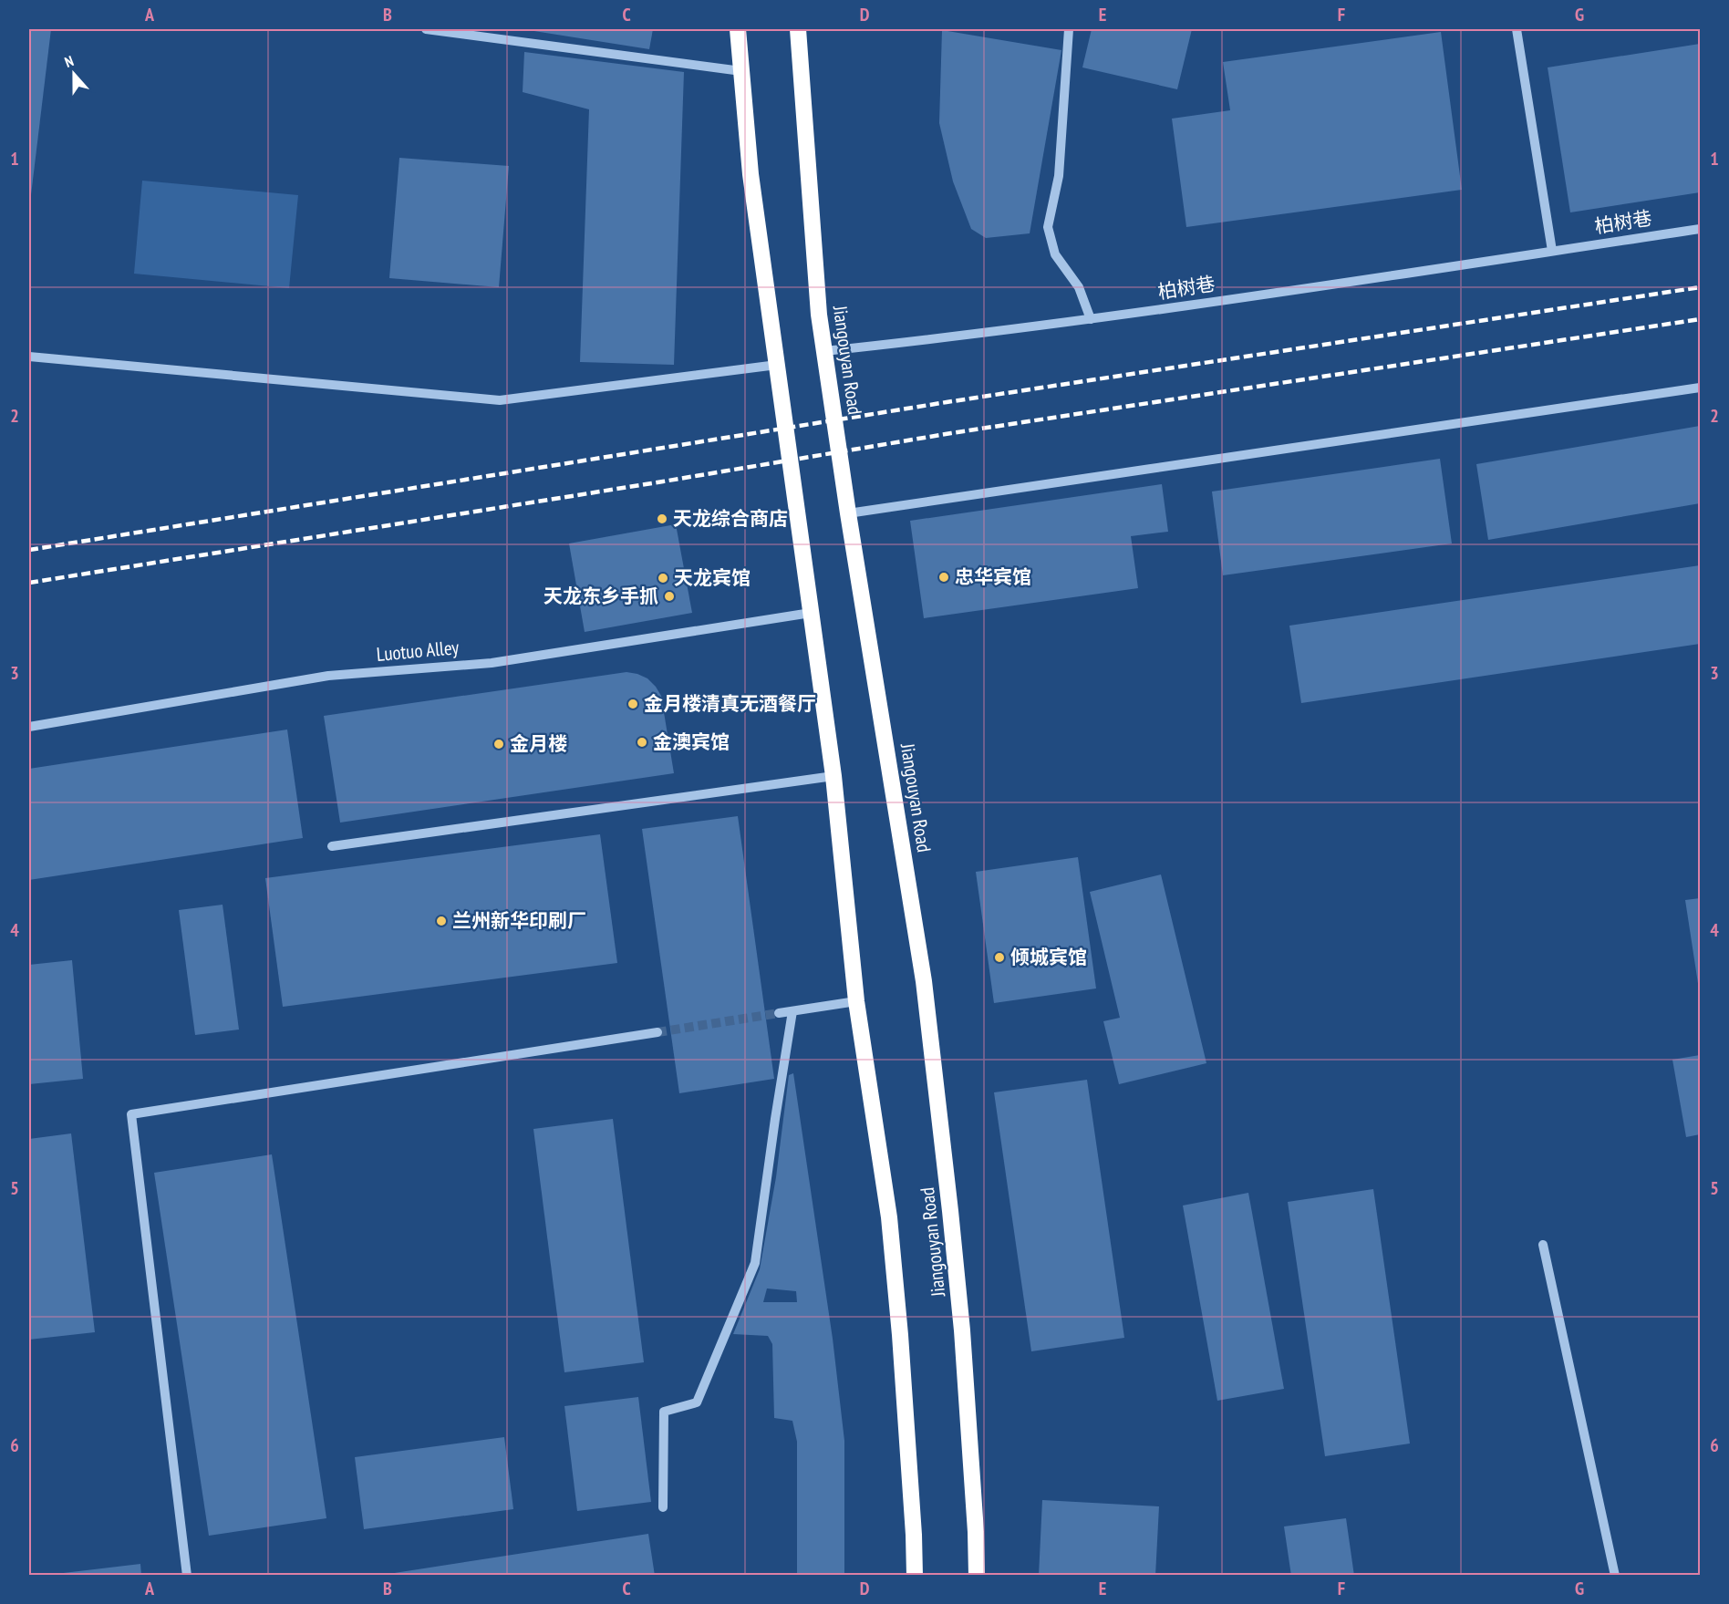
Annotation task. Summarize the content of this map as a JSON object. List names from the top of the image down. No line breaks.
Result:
{"streets":{"highway":["Jiangouyan Road"],"street":["柏树巷","Luotuo Alley"]},"crossings":[["柏树巷","Jiangouyan Road"]],"places":["天龙综合商店","忠华宾馆","天龙宾馆","天龙东乡手抓","金月楼清真无酒餐厅","金澳宾馆","金月楼","兰州新华印刷厂","倾城宾馆"],"north":"top","grid":{"columns":["A","B","C","D","E","F","G"],"rows":["1","2","3","4","5","6"]}}
